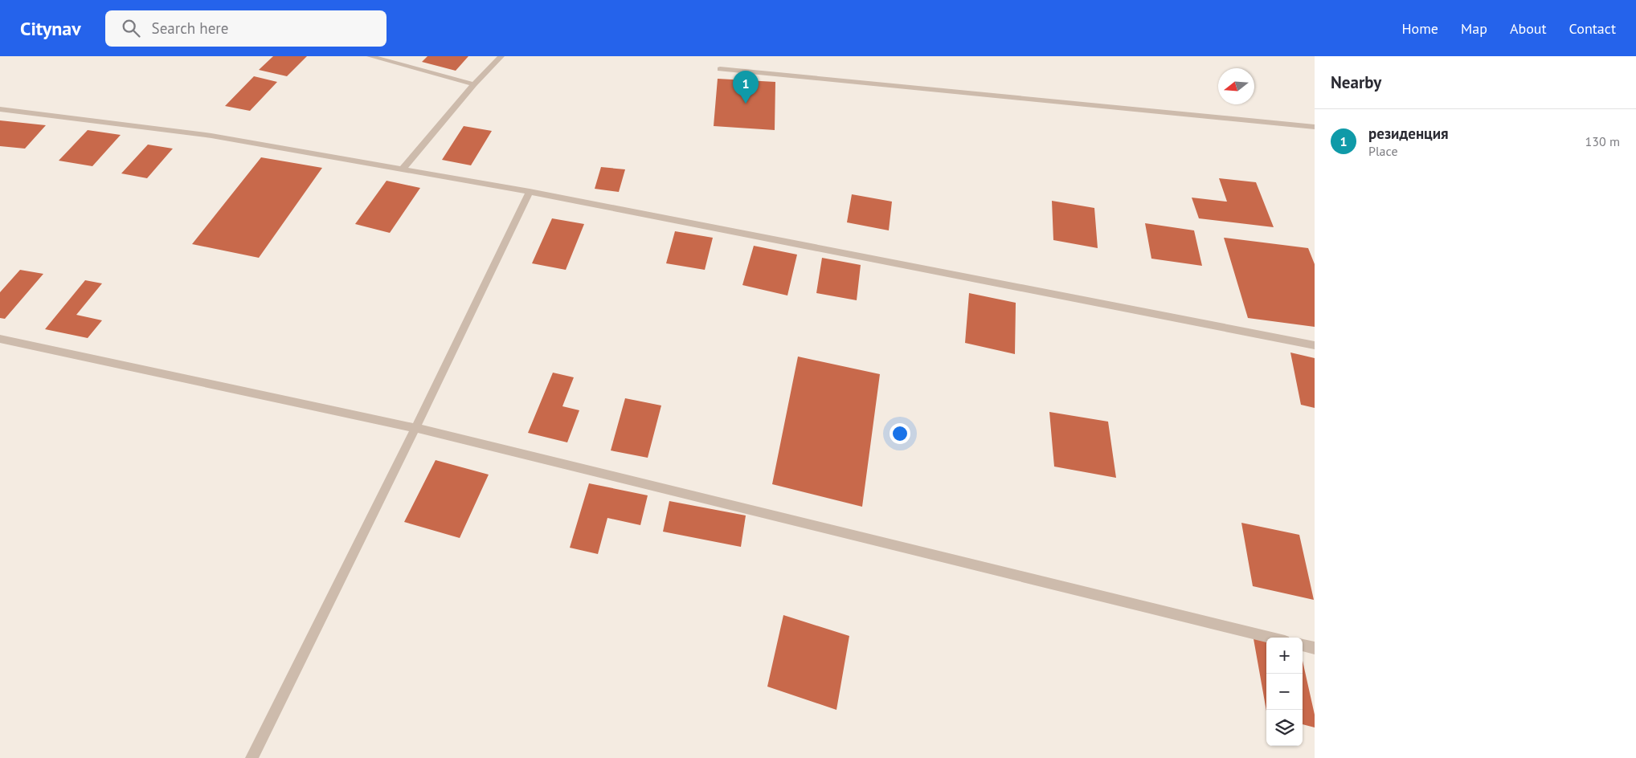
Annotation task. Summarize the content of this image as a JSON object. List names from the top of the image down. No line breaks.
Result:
{"north":"left","page":{"header":"Citynav","search":"Search here","nav":["Home","Map","About","Contact"],"heading":"Nearby","pins":"1","list":[{"mark":"1","name":"резиденция","note":"Place","value":"130 m"}],"map_buttons":["+","−"]}}
